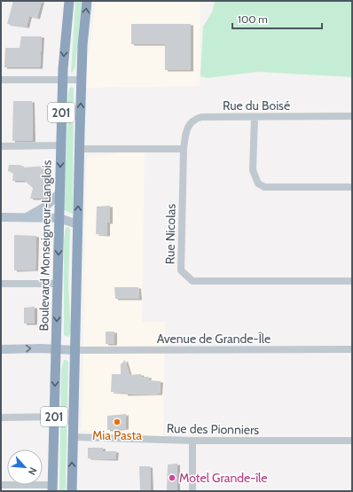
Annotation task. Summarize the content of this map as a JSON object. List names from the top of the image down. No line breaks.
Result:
{"streets":{"highway":["201","Boulevard Monseigneur-Langlois"],"street":["Rue du Boisé","Rue Nicolas","Avenue de Grande-Île","Rue des Pionniers"]},"crossings":[["Rue du Boisé","Rue Nicolas"],["201","Avenue de Grande-Île"],["201","Rue des Pionniers"]],"places":["Mia Pasta","Motel Grande-île"],"scale_bar":"100 m","north":"bottom right"}
